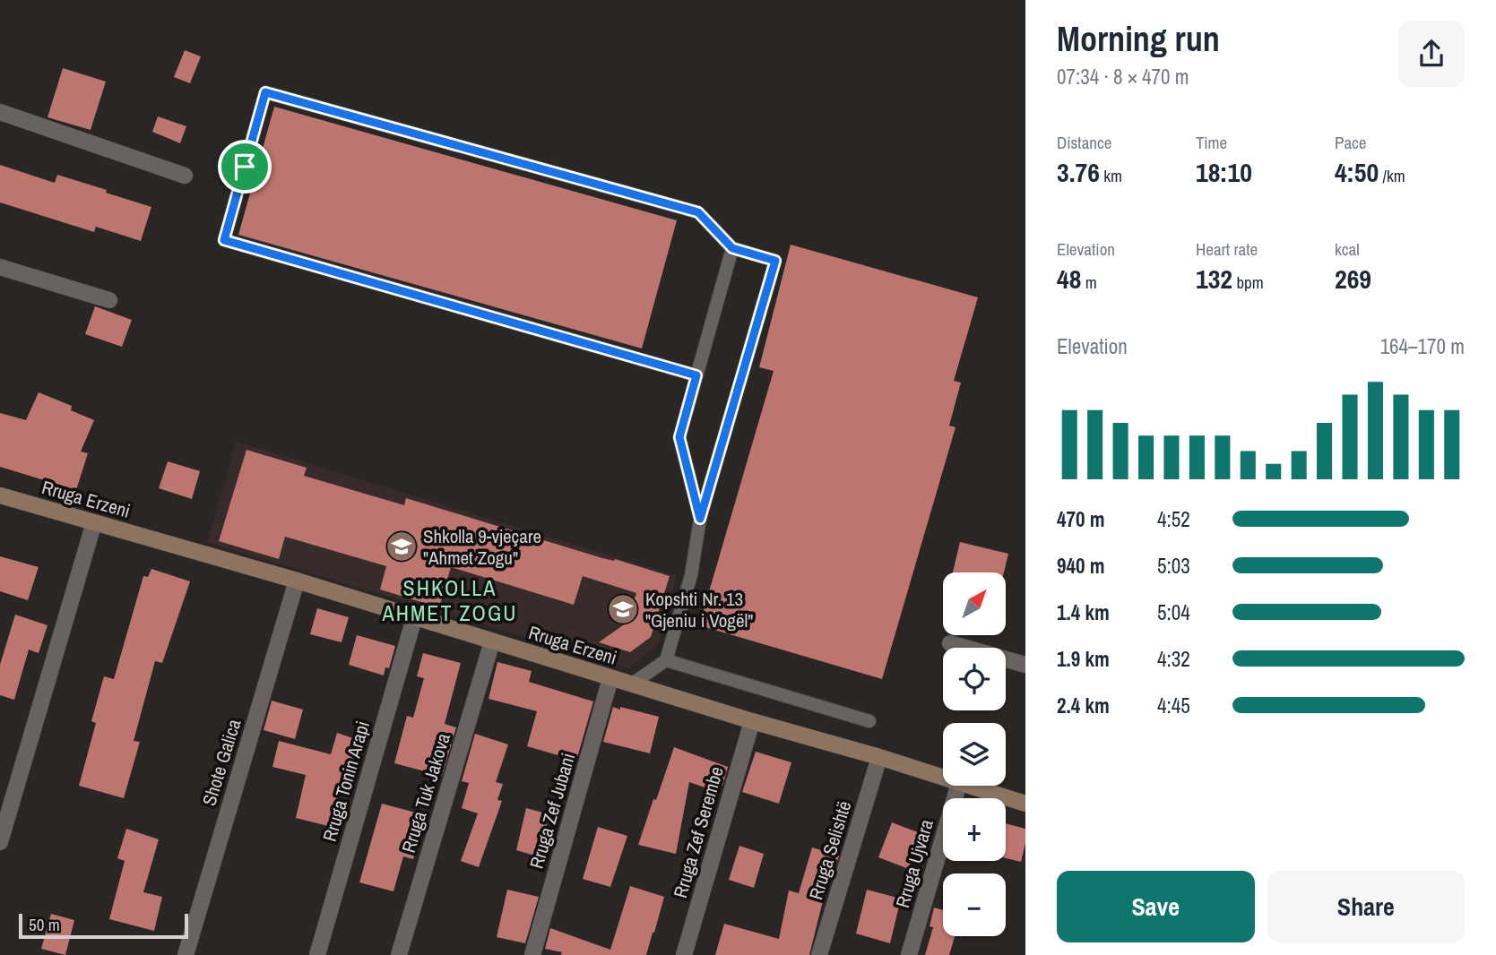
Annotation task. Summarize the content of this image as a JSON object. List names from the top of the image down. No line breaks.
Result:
{"streets":{"street":["Rruga Erzeni","Shote Galica","Rruga Tonin Arapi","Rruga Tuk Jakova","Rruga Zef Jubani","Rruga Zef Serembe","Rruga Selishtë","Rruga Ujvara"]},"crossings":[["Rruga Erzeni","Shote Galica"],["Rruga Erzeni","Rruga Tonin Arapi"],["Rruga Erzeni","Rruga Tuk Jakova"],["Rruga Erzeni","Rruga Zef Jubani"],["Rruga Erzeni","Rruga Zef Serembe"],["Rruga Erzeni","Rruga Selishtë"]],"districts":["SHKOLLA AHMET ZOGU"],"places":{"school or university":["Shkolla 9-vjeçare \"Ahmet Zogu\"","Kopshti Nr. 13 \"Gjeniu i Vogël\""]},"scale_bar":"50 m","north":"top right","page":{"heading":["Morning run","07:34 · 8 × 470 m"],"stats":[["Distance","3.76 km"],["Time","18:10"],["Pace","4:50 /km"],["Elevation","48 m"],["Heart rate","132 bpm"],["kcal","269"]],"chart":["Elevation","164–170 m"],"list":[{"name":"470 m","note":"4:52"},{"name":"940 m","note":"5:03"},{"name":"1.4 km","note":"5:04"},{"name":"1.9 km","note":"4:32"},{"name":"2.4 km","note":"4:45"}],"map_buttons":["+","−"],"buttons":["Save","Share"],"scale":"50 m"}}
